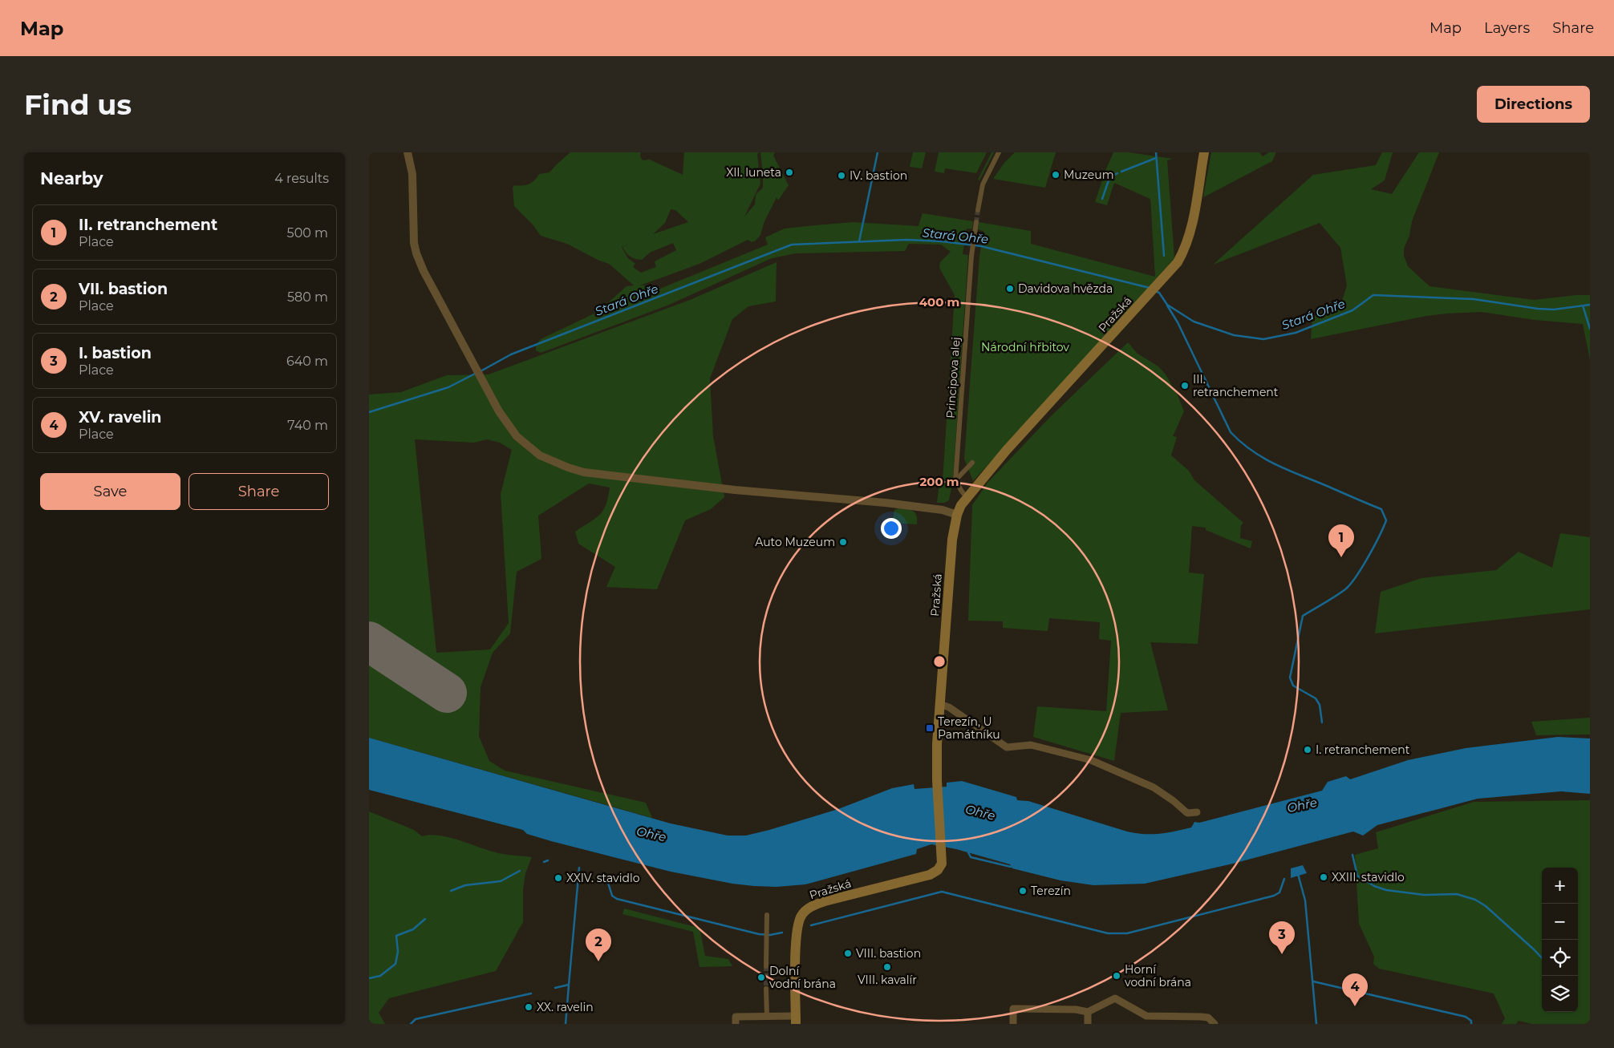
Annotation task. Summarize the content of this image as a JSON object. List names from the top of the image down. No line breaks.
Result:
{"streets":{"main road":["Pražská"],"street":["Principova alej"]},"water":["Stará Ohře","Ohře"],"parks":["Národní hřbitov"],"places":{"other":["XII. luneta","Muzeum","IV. bastion","Davidova hvězda","III. retranchement","Auto Muzeum","I. retranchement","XXIII. stavidlo","XXIV. stavidlo","Terezín","VIII. bastion","VIII. kavalír","Horní vodní brána","Dolní vodní brána","XX. ravelin"],"transit":["Terezín, U Památníku"]},"page":{"header":"Map","nav":["Map","Layers","Share"],"buttons":["Directions",["Save","Share"]],"title":"Find us","heading":["Nearby","4 results"],"list":[{"mark":"1","name":"II. retranchement","note":"Place","value":"500 m"},{"mark":"2","name":"VII. bastion","note":"Place","value":"580 m"},{"mark":"3","name":"I. bastion","note":"Place","value":"640 m"},{"mark":"4","name":"XV. ravelin","note":"Place","value":"740 m"}],"pins":["1","3","2","4"],"map_buttons":["+","−"]},"rings":["400 m","200 m"]}
